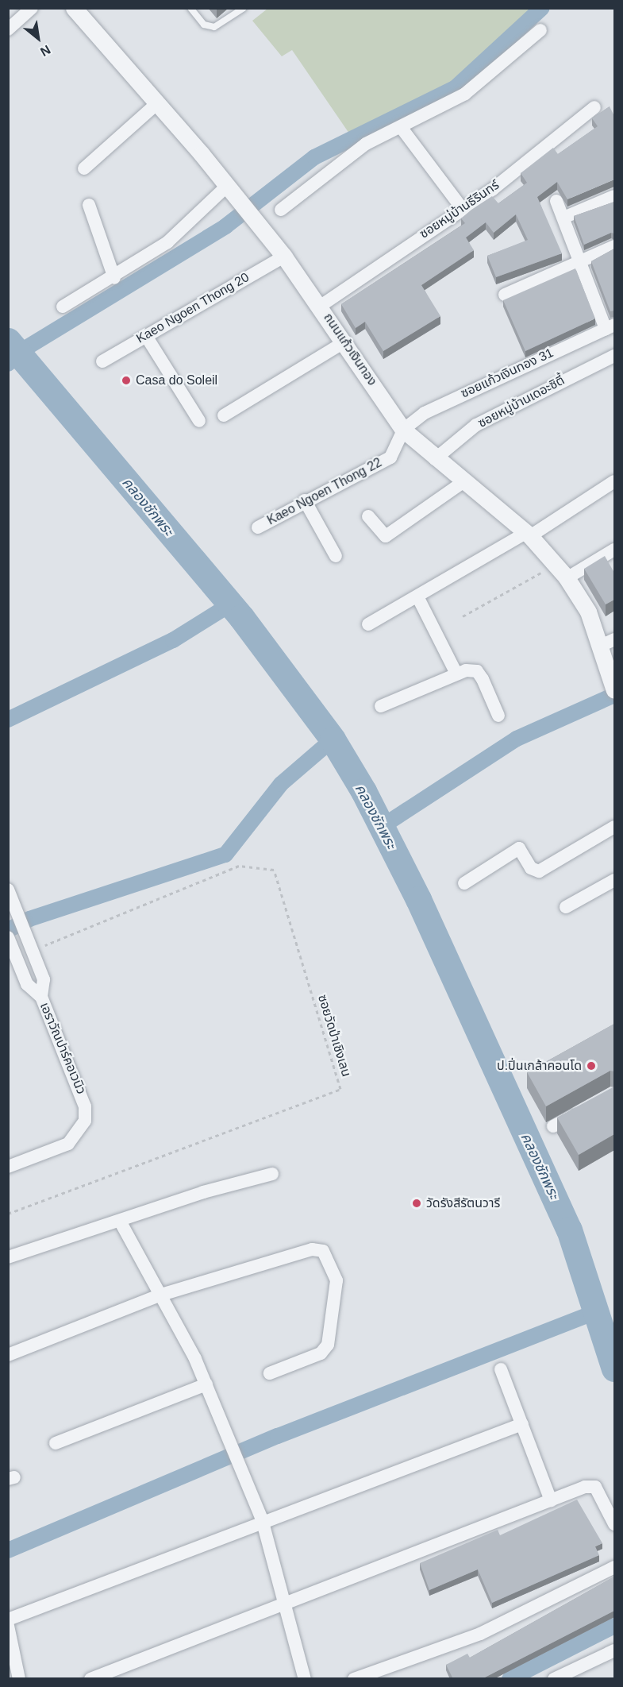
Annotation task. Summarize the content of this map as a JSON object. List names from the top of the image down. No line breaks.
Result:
{"streets":{"street":["ซอยหมู่บ้านธีรินทร์","Kaeo Ngoen Thong 20","ถนนแก้วเงินทอง","ซอยแก้วเงินทอง 31","ซอยหมู่บ้านเดอะซิตี้","Kaeo Ngoen Thong 22","เอราวัณปาร์คอเวนิว"],"path":["ซอยวัดป่าเชิงเลน"]},"crossings":[["ซอยหมู่บ้านธีรินทร์","ถนนแก้วเงินทอง"],["Kaeo Ngoen Thong 20","ถนนแก้วเงินทอง"],["ถนนแก้วเงินทอง","ซอยแก้วเงินทอง 31"],["ถนนแก้วเงินทอง","ซอยหมู่บ้านเดอะซิตี้"],["ถนนแก้วเงินทอง","Kaeo Ngoen Thong 22"],["ซอยแก้วเงินทอง 31","Kaeo Ngoen Thong 22"]],"water":["คลองชักพระ"],"places":["Casa do Soleil","ป.ปิ่นเกล้าคอนโด","วัดรังสีรัตนวารี"],"north":"bottom right"}
